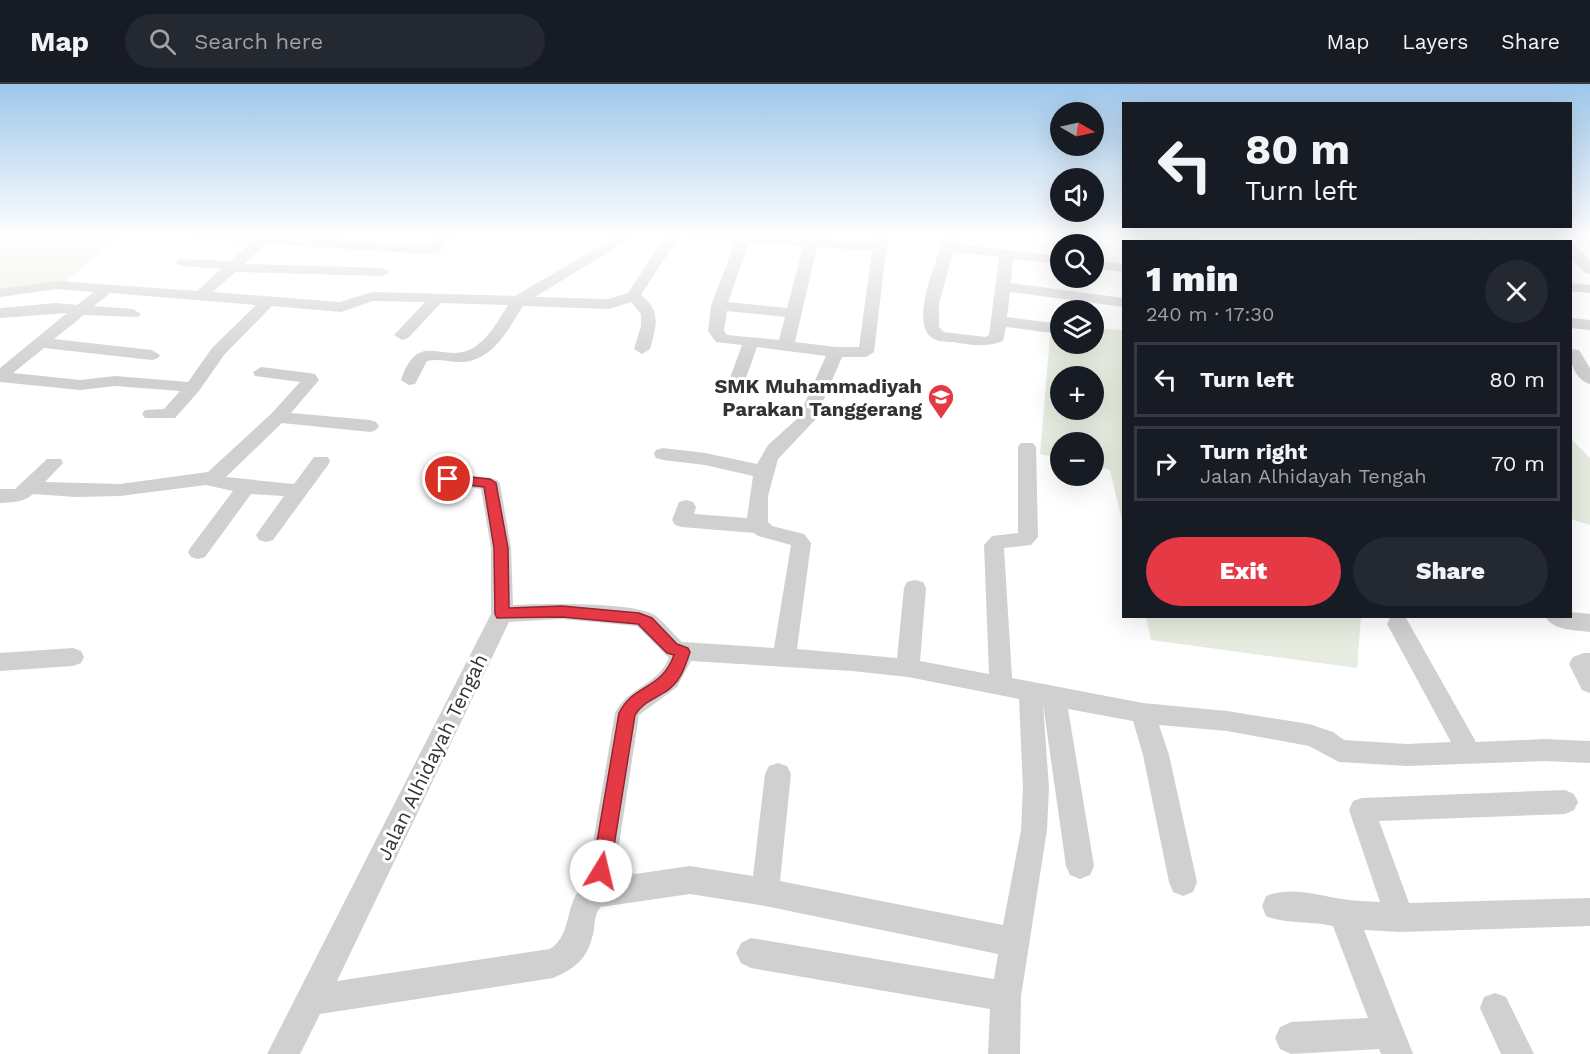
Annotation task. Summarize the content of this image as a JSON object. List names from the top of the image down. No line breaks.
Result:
{"streets":{"street":["Jalan Alhidayah Tengah"]},"places":{"school or university":["SMK Muhammadiyah Parakan Tanggerang"]},"north":"right","page":{"header":"Map","search":"Search here","nav":["Map","Layers","Share"],"map_buttons":["+","−"],"turn":["80 m","Turn left"],"heading":["1 min","240 m · 17:30"],"list":[{"name":"Turn left","value":"80 m"},{"name":"Turn right","note":"Jalan Alhidayah Tengah","value":"70 m"}],"buttons":["Exit","Share"]}}
